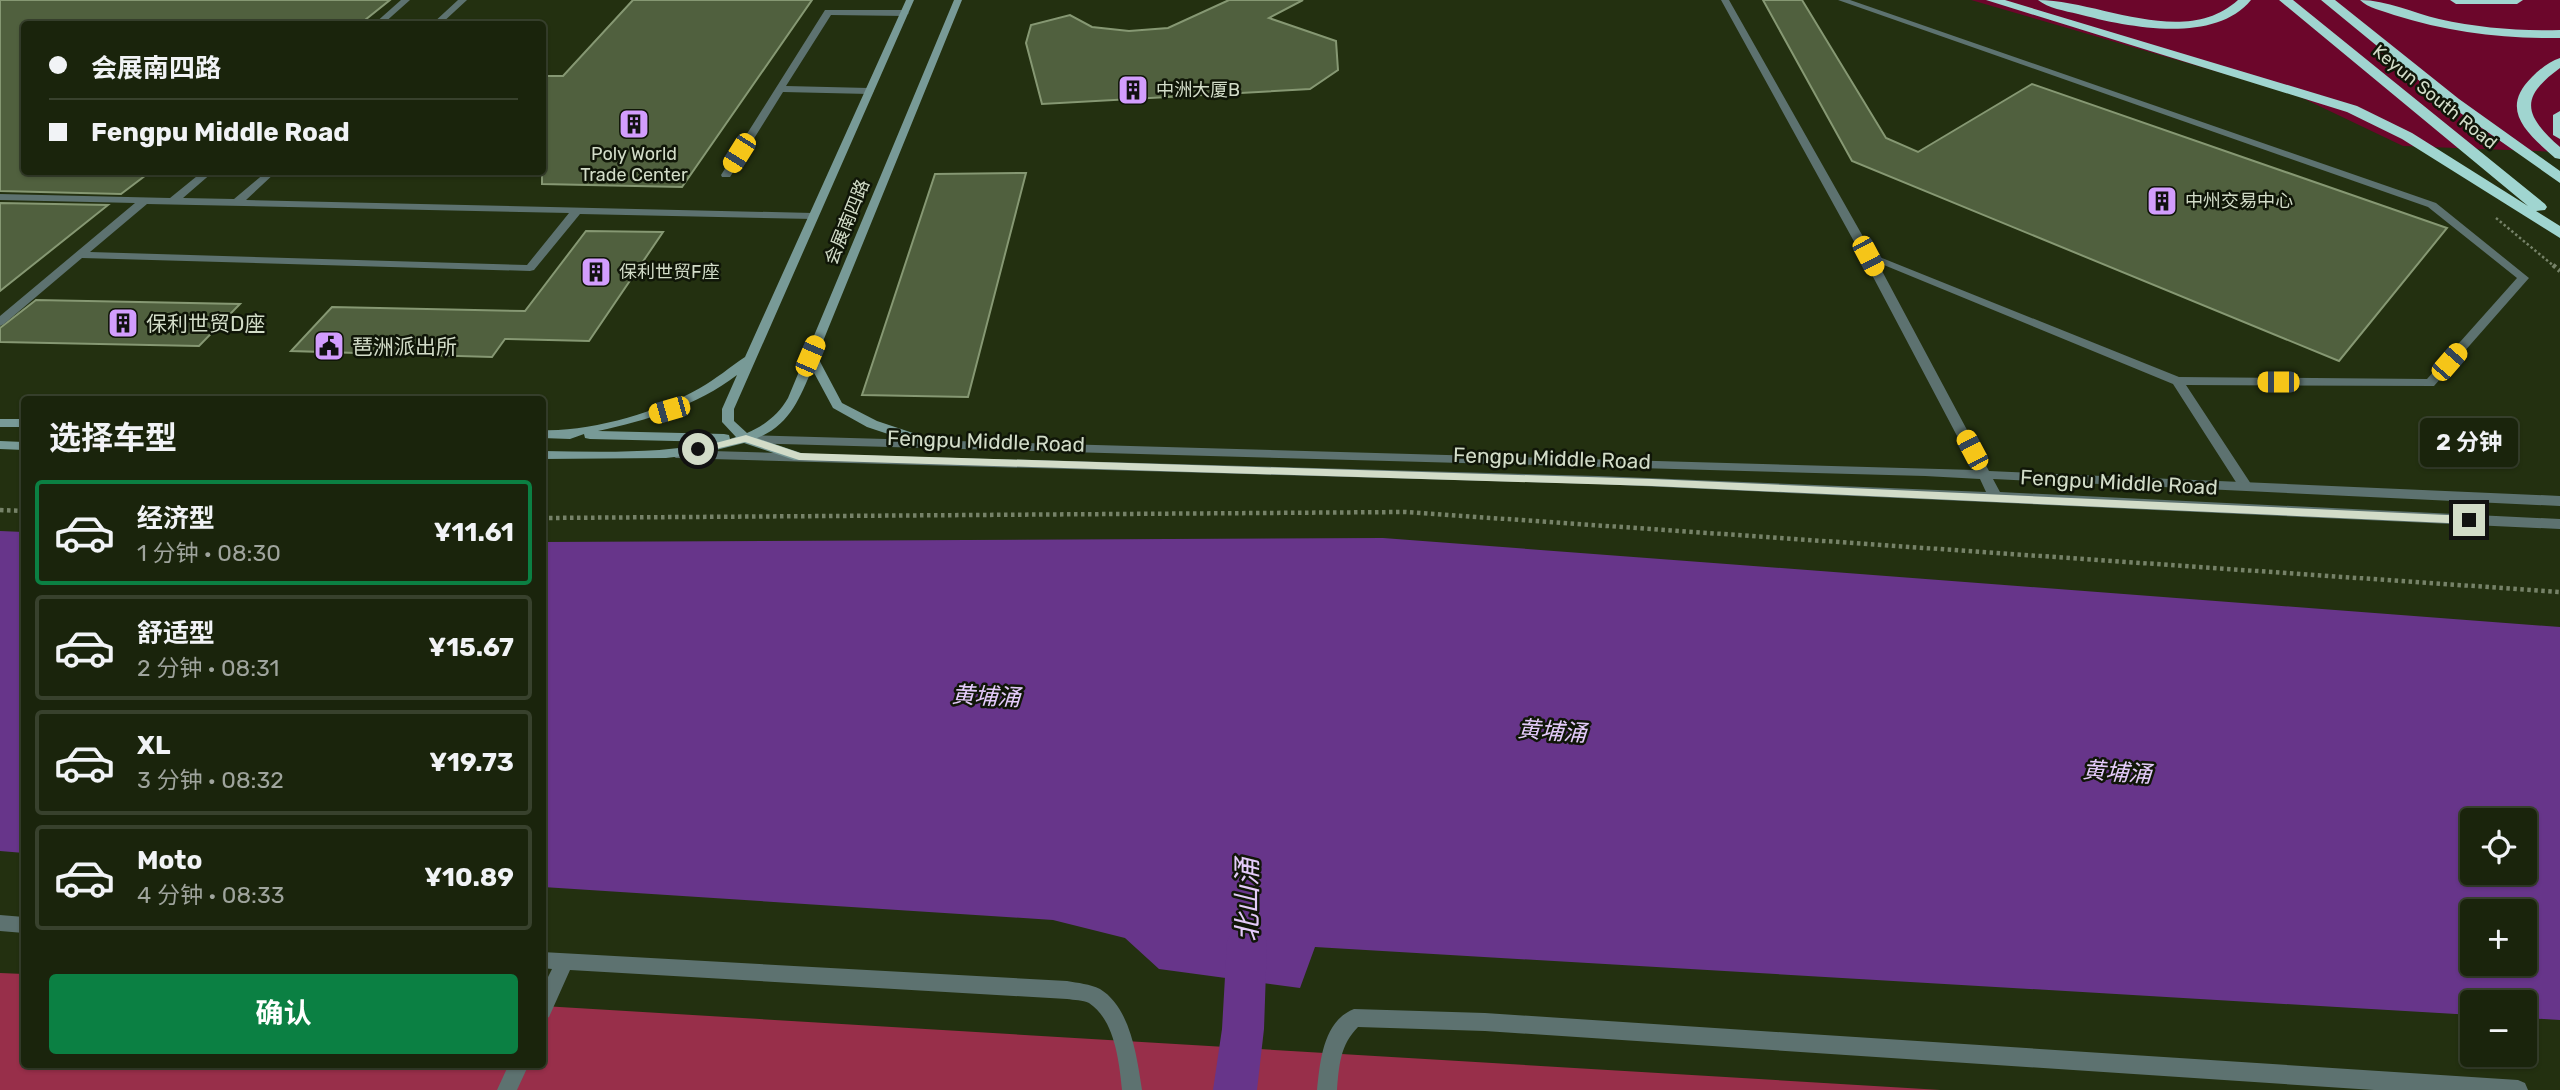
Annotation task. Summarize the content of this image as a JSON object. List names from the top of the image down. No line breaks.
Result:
{"streets":{"highway":["Keyun South Road"],"street":["会展南四路","Fengpu Middle Road"]},"crossings":[["会展南四路","Fengpu Middle Road"]],"water":["黄埔涌","北山涌"],"places":{"building":["中洲大厦B","Poly World Trade Center","中州交易中心","保利世贸F座","保利世贸D座"],"public building":["琶洲派出所"]},"page":{"banner":["会展南四路","Fengpu Middle Road"],"heading":"选择车型","bubble":"2 分钟","list":[{"name":"经济型","note":"1 分钟 · 08:30","value":"¥11.61"},{"name":"舒适型","note":"2 分钟 · 08:31","value":"¥15.67"},{"name":"XL","note":"3 分钟 · 08:32","value":"¥19.73"},{"name":"Moto","note":"4 分钟 · 08:33","value":"¥10.89"}],"map_buttons":["+","−"],"buttons":"确认"}}
